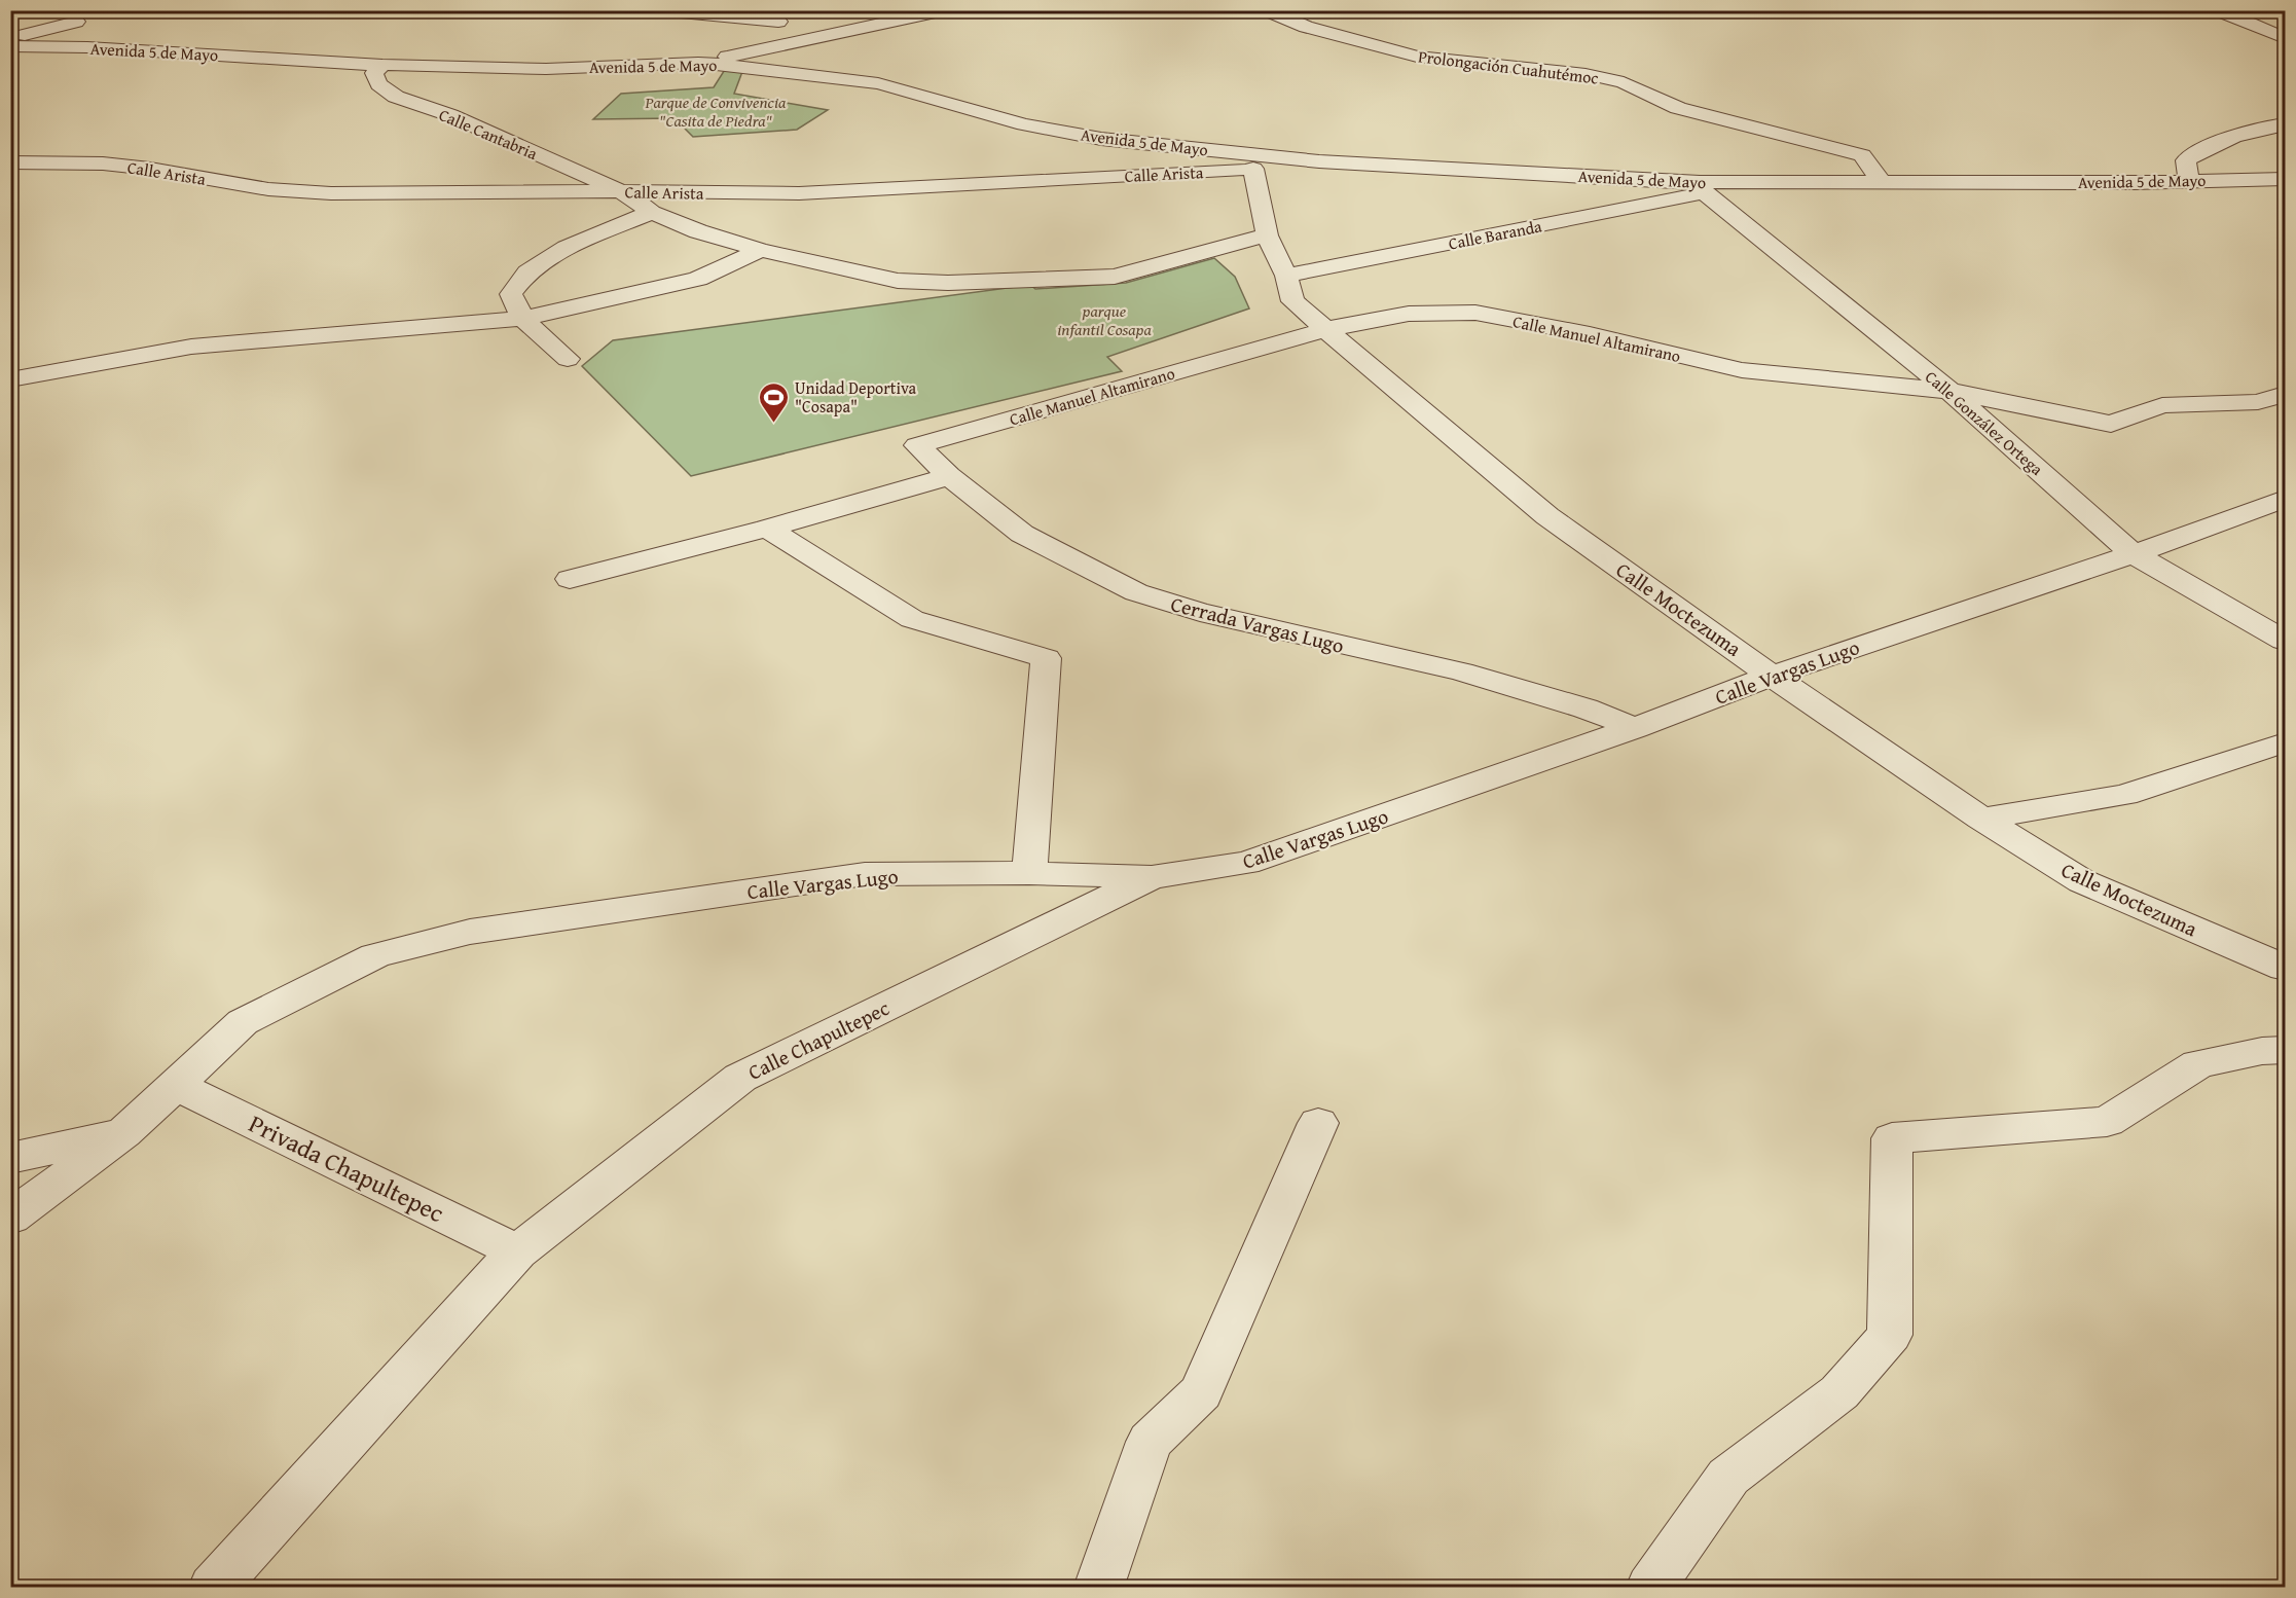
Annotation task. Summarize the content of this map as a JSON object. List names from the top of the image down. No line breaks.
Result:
{"streets":{"street":["Avenida 5 de Mayo","Prolongación Cuahutémoc","Calle Cantabria","Calle Arista","Calle Baranda","Calle Manuel Altamirano","Calle González Ortega","Calle Moctezuma","Cerrada Vargas Lugo","Calle Vargas Lugo","Calle Chapultepec","Privada Chapultepec"]},"crossings":[["Avenida 5 de Mayo","Prolongación Cuahutémoc"],["Avenida 5 de Mayo","Calle Cantabria"],["Avenida 5 de Mayo","Calle Arista"],["Avenida 5 de Mayo","Calle Baranda"],["Avenida 5 de Mayo","Calle González Ortega"],["Calle Cantabria","Calle Arista"],["Calle Arista","Calle Moctezuma"],["Calle Baranda","Calle González Ortega"],["Calle Baranda","Calle Moctezuma"],["Calle Manuel Altamirano","Calle González Ortega"],["Calle Manuel Altamirano","Calle Moctezuma"],["Calle Manuel Altamirano","Cerrada Vargas Lugo"],["Calle González Ortega","Calle Vargas Lugo"],["Calle Moctezuma","Calle Vargas Lugo"],["Cerrada Vargas Lugo","Calle Vargas Lugo"],["Calle Vargas Lugo","Calle Chapultepec"],["Calle Vargas Lugo","Privada Chapultepec"],["Calle Chapultepec","Privada Chapultepec"]],"parks":["Parque de Convivencia \"Casita de Piedra\"","parque infantil Cosapa"],"places":{"sports":["Unidad Deportiva \"Cosapa\""]}}
